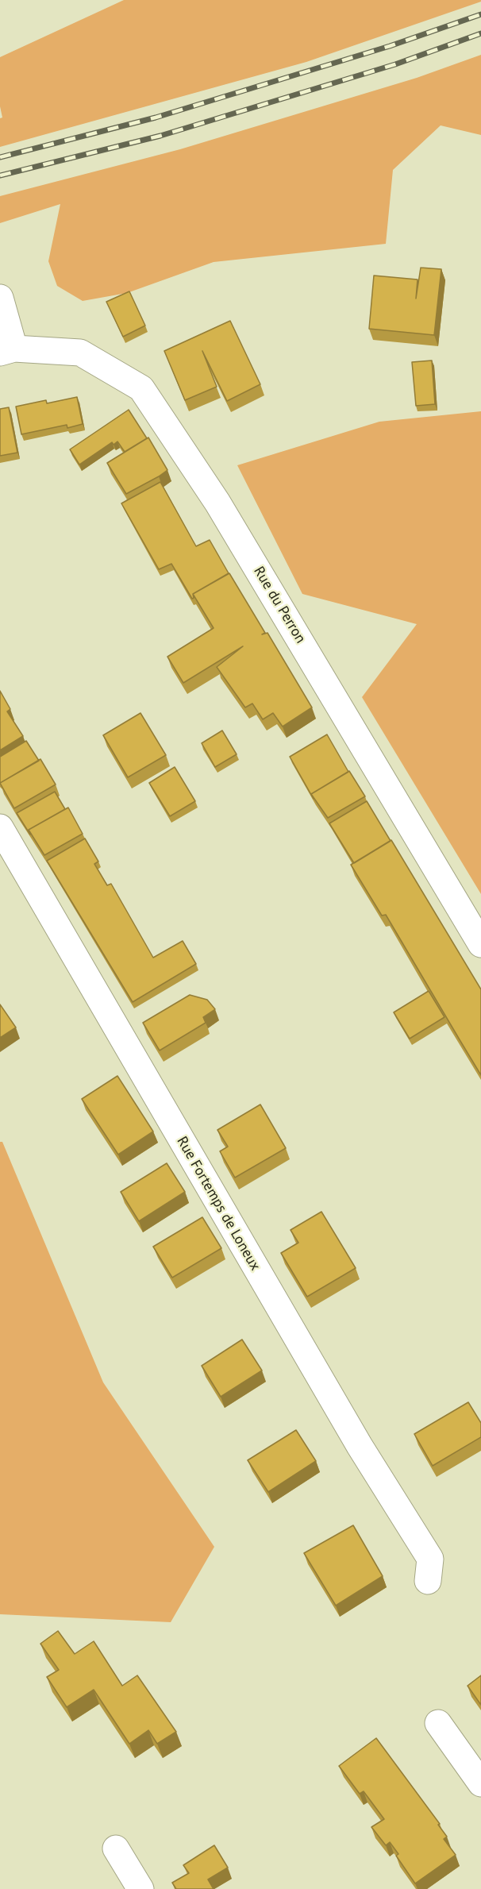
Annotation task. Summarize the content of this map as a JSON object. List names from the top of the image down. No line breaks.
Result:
{"streets":{"street":["Rue du Perron","Rue Fortemps de Loneux"]}}
